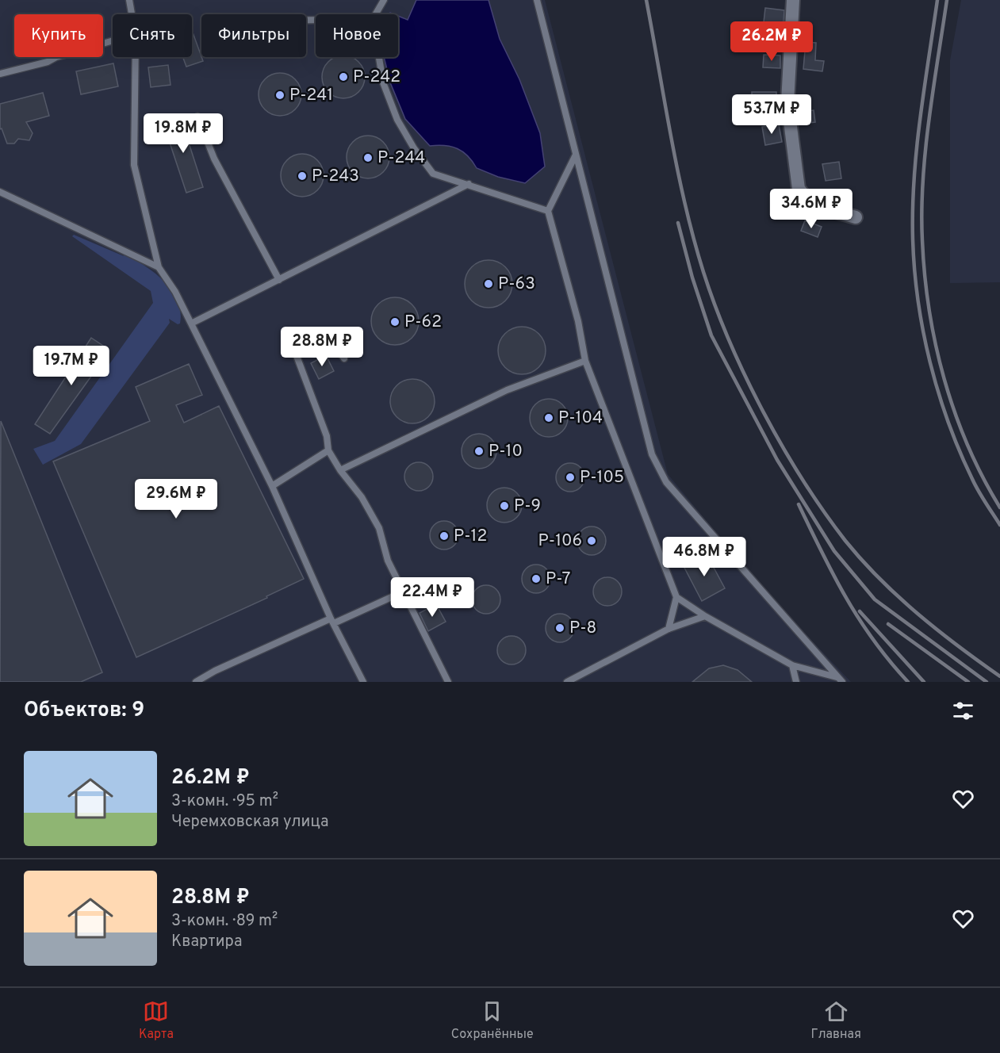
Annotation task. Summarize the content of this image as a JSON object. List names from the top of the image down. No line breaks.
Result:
{"places":["Р-242","Р-241","Р-244","Р-243","Р-63","Р-62","Р-104","Р-10","Р-105","Р-9","Р-12","Р-106","Р-7","Р-8"],"page":{"chip":["Купить","Снять","Фильтры","Новое"],"price":["26.2M ₽","53.7M ₽","19.8M ₽","34.6M ₽","28.8M ₽","19.7M ₽","29.6M ₽","46.8M ₽","22.4M ₽"],"heading":"Объектов: 9","list":[{"name":"26.2M ₽","note":"3-комн. · 95 m² · Черемховская улица"},{"name":"28.8M ₽","note":"3-комн. · 89 m² · Квартира"}],"tabs":["Карта","Сохранённые","Главная"]}}
